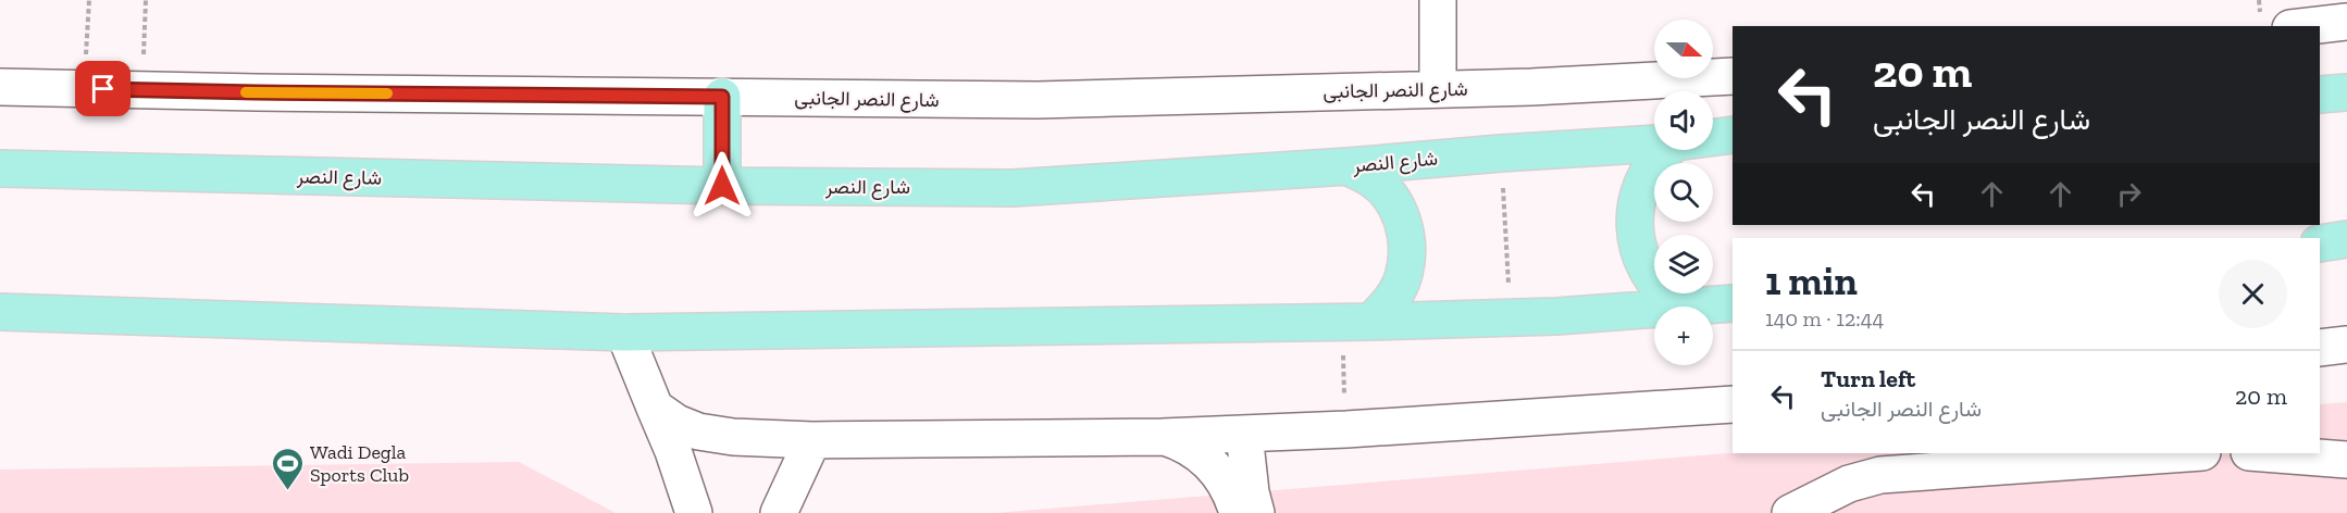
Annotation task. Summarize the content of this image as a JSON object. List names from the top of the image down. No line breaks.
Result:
{"streets":{"main road":["شارع النصر"],"street":["شارع النصر الجانبى"]},"places":{"sports":["Wadi Degla Sports Club"]},"north":"right","page":{"map_buttons":"+","turn":["20 m","شارع النصر الجانبى"],"heading":["1 min","140 m · 12:44"],"list":[{"name":"Turn left","note":"شارع النصر الجانبى","value":"20 m"}]}}
